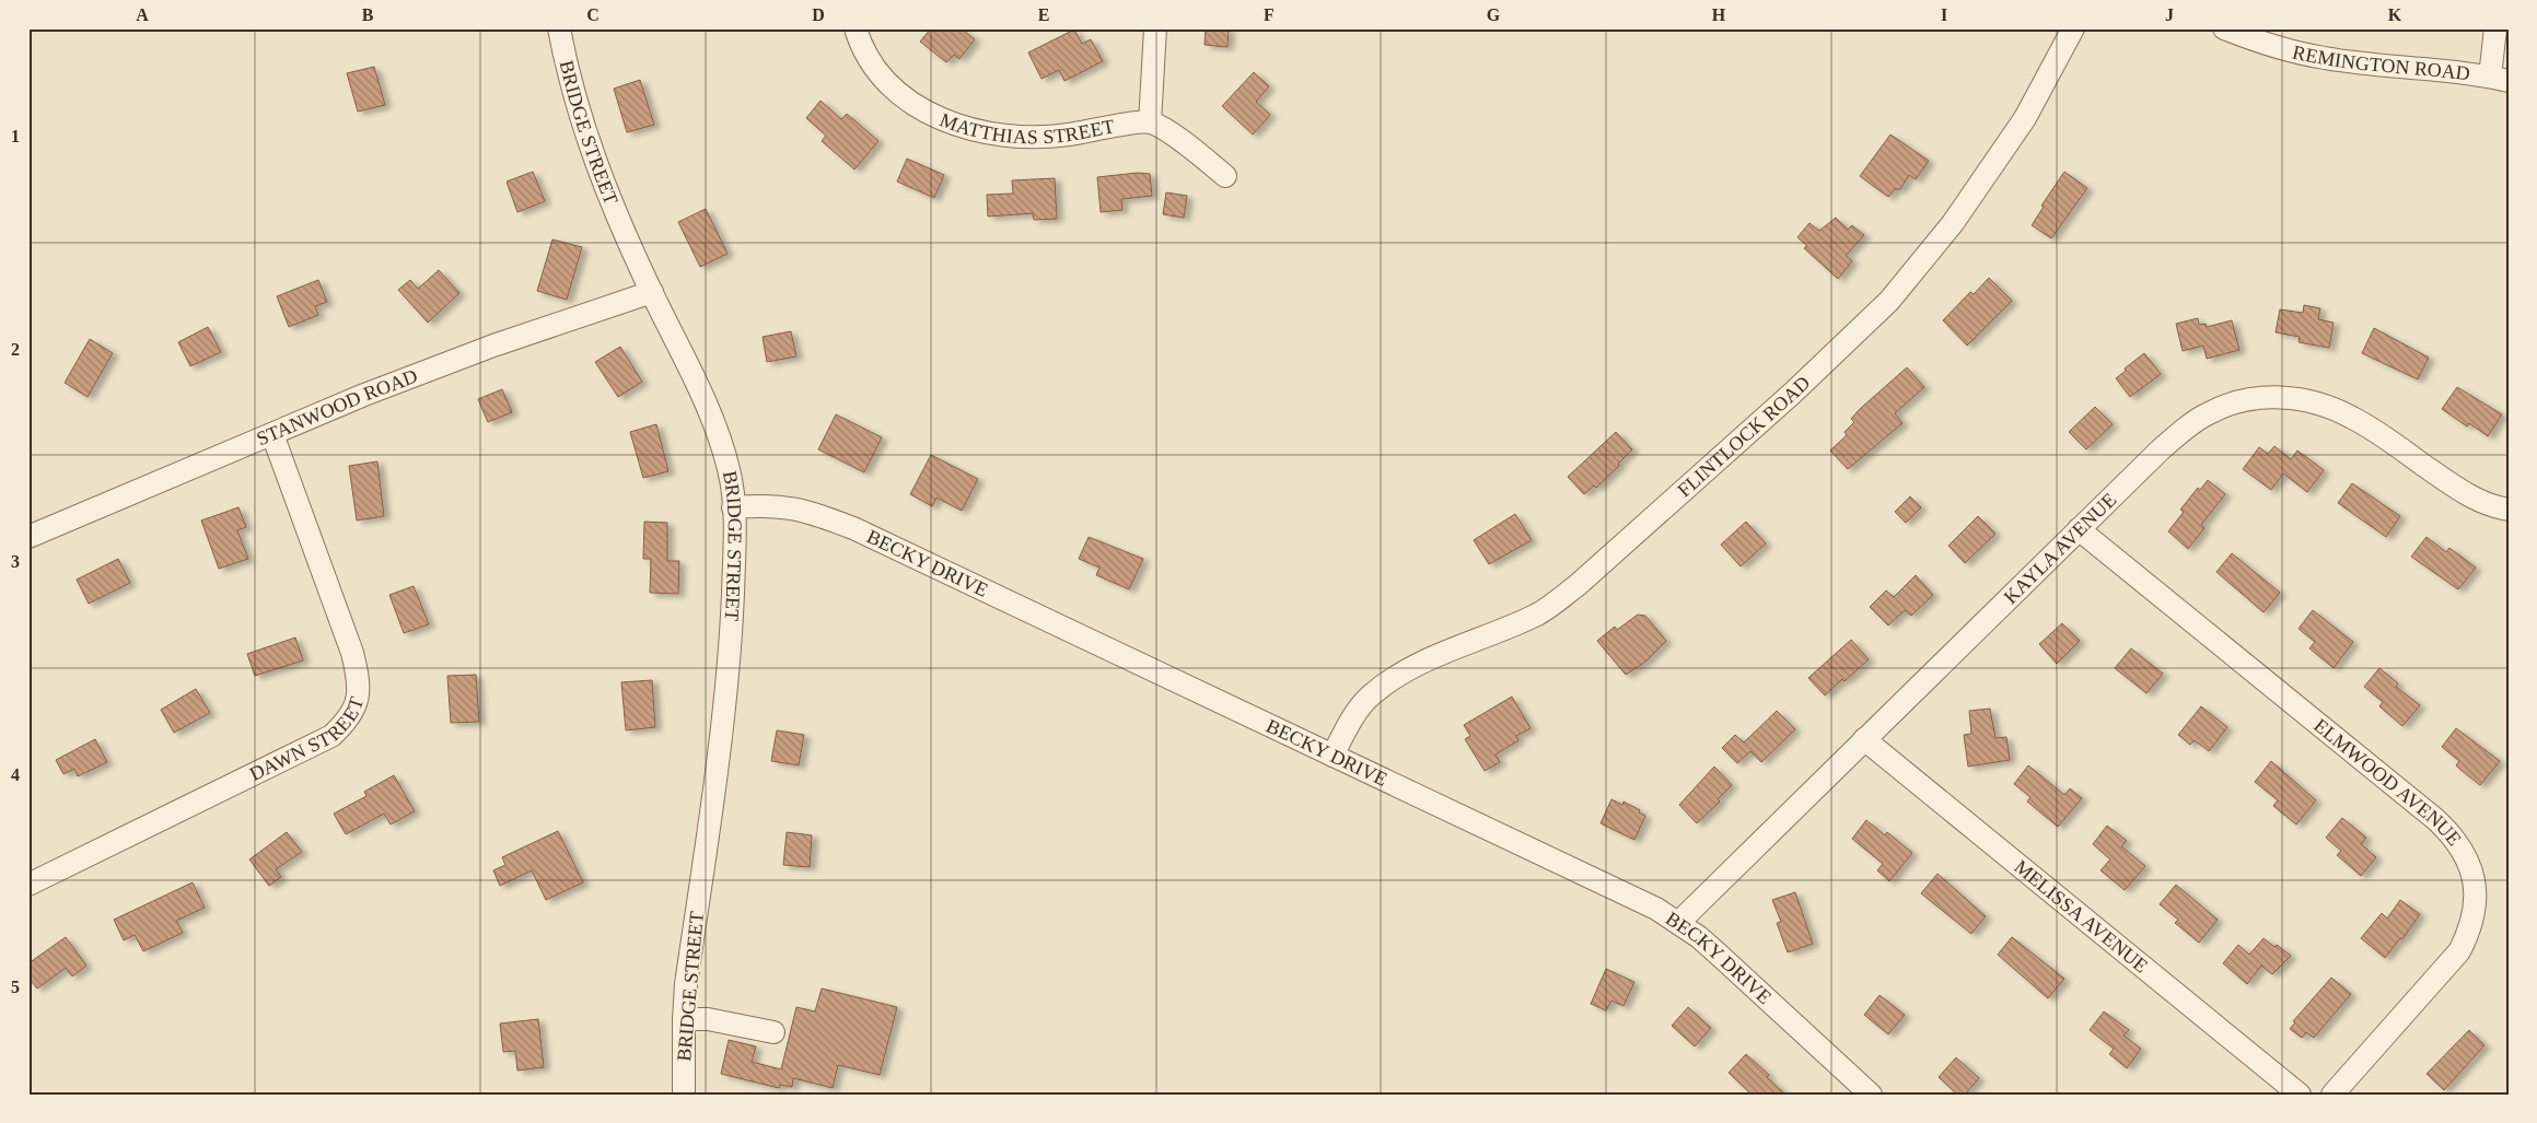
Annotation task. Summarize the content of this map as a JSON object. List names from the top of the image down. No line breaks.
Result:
{"streets":{"street":["REMINGTON ROAD","MATTHIAS STREET","BRIDGE STREET","STANWOOD ROAD","FLINTLOCK ROAD","KAYLA AVENUE","BECKY DRIVE","DAWN STREET","ELMWOOD AVENUE","MELISSA AVENUE"]},"crossings":[["BRIDGE STREET","STANWOOD ROAD"],["BRIDGE STREET","BECKY DRIVE"],["STANWOOD ROAD","DAWN STREET"],["FLINTLOCK ROAD","BECKY DRIVE"],["KAYLA AVENUE","BECKY DRIVE"],["KAYLA AVENUE","ELMWOOD AVENUE"],["KAYLA AVENUE","MELISSA AVENUE"]],"grid":{"columns":["A","B","C","D","E","F","G","H","I","J","K"],"rows":["1","2","3","4","5"]}}
